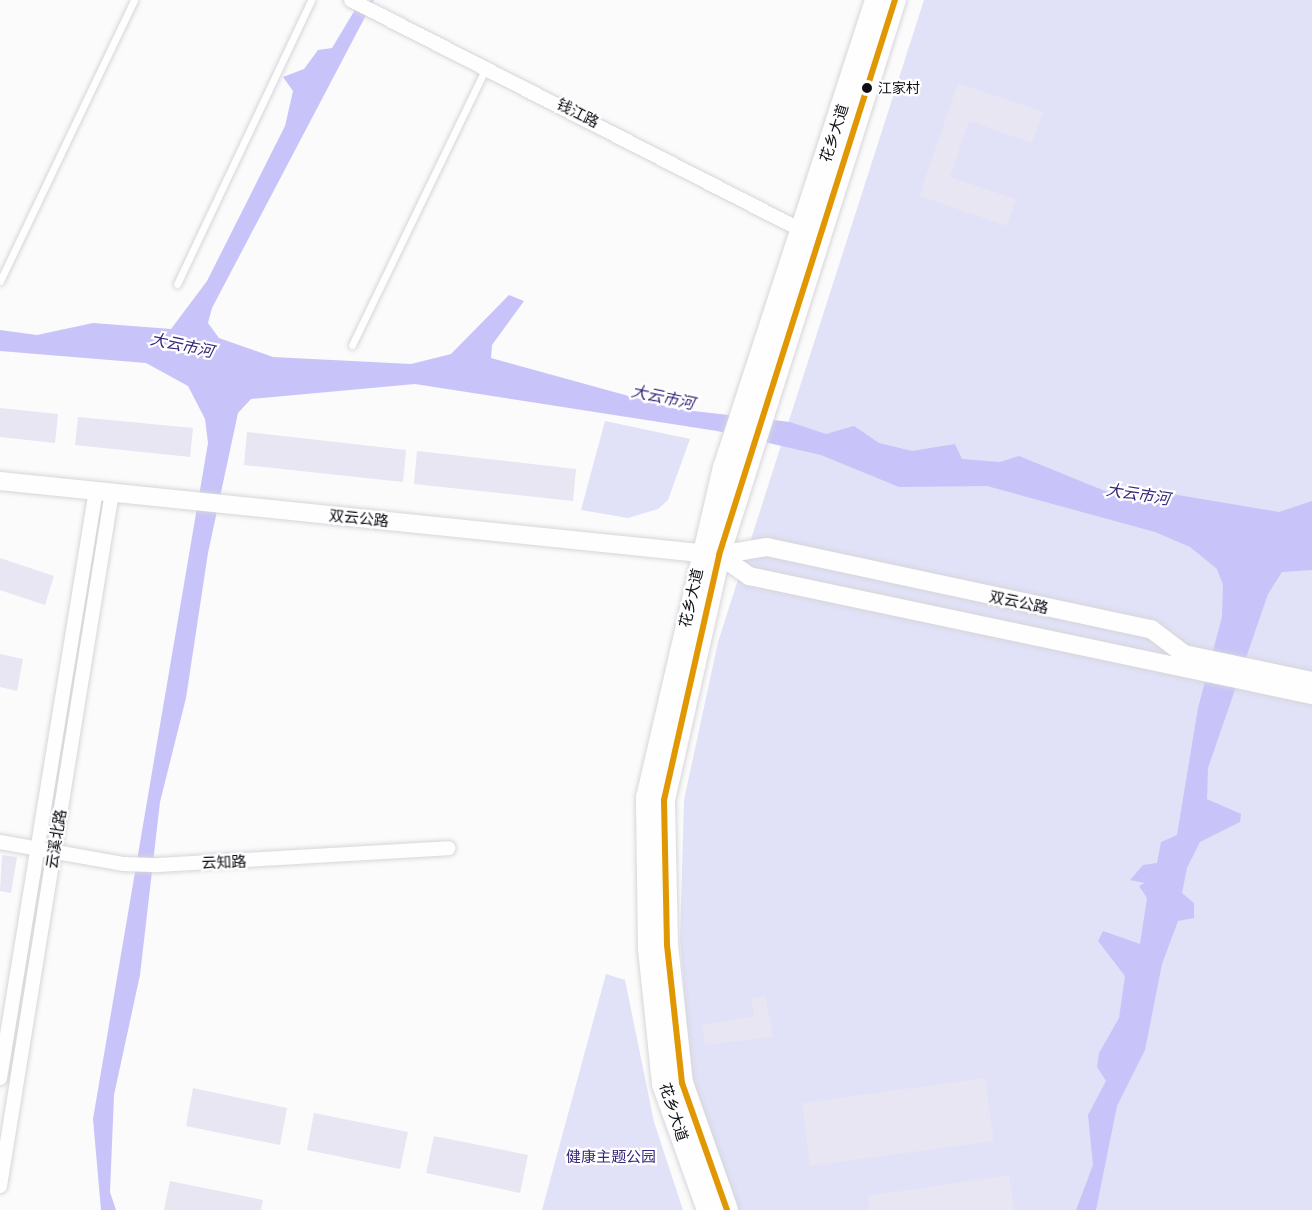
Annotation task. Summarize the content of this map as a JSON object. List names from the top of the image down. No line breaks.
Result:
{"streets":{"main road":["花乡大道"],"street":["钱江路","双云公路","云溪北路","云知路"]},"crossings":[["钱江路","花乡大道"],["花乡大道","双云公路"],["双云公路","云溪北路"],["云溪北路","云知路"]],"water":["大云市河"],"parks":["健康主题公园"],"places":["江家村"]}
